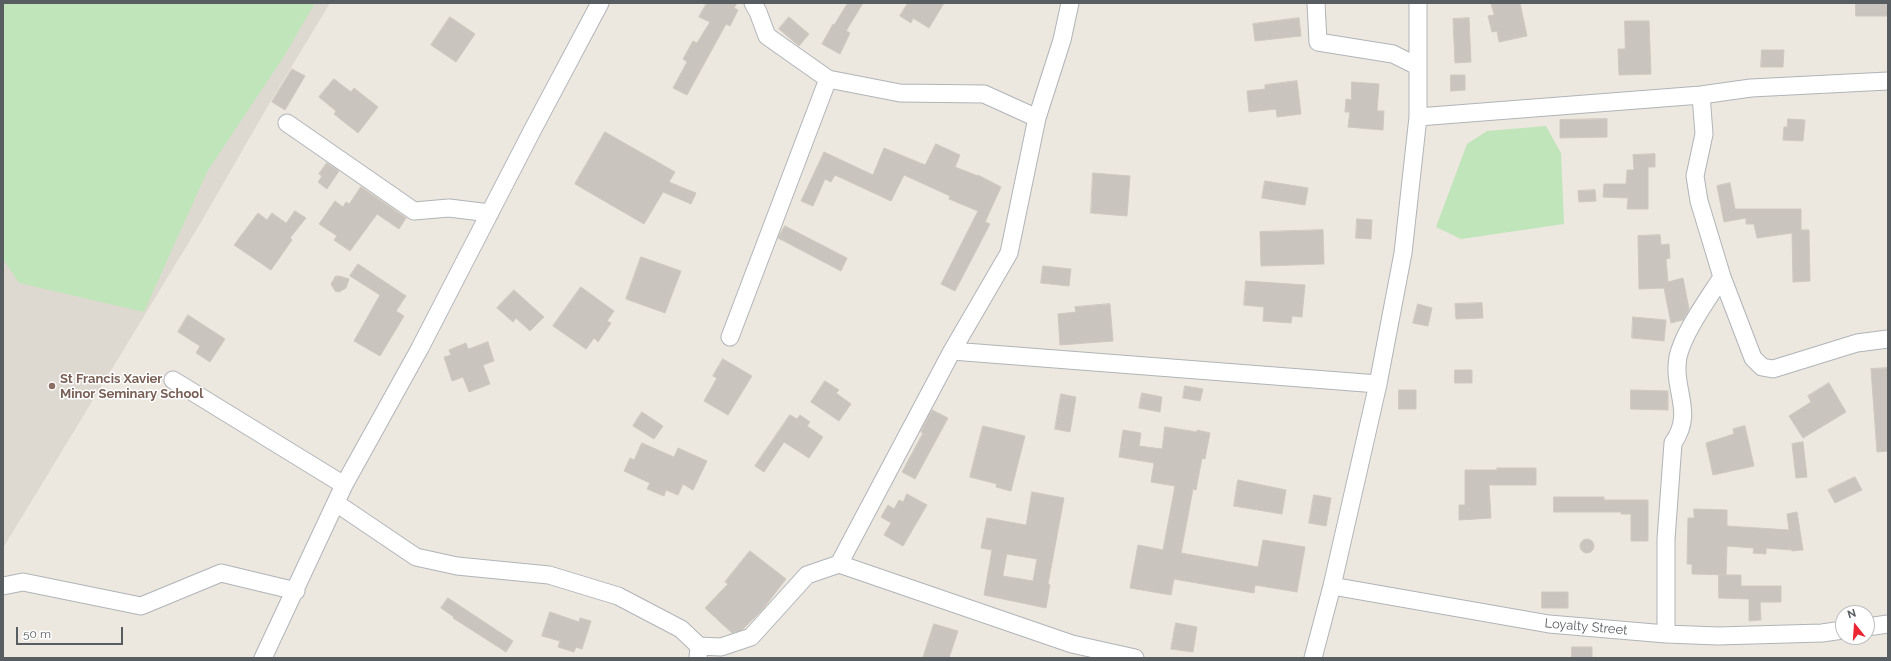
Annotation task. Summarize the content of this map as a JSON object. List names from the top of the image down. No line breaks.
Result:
{"streets":{"street":["Loyalty Street"]},"places":["St Francis Xavier Minor Seminary School"],"scale_bar":"50 m","north":"top"}
